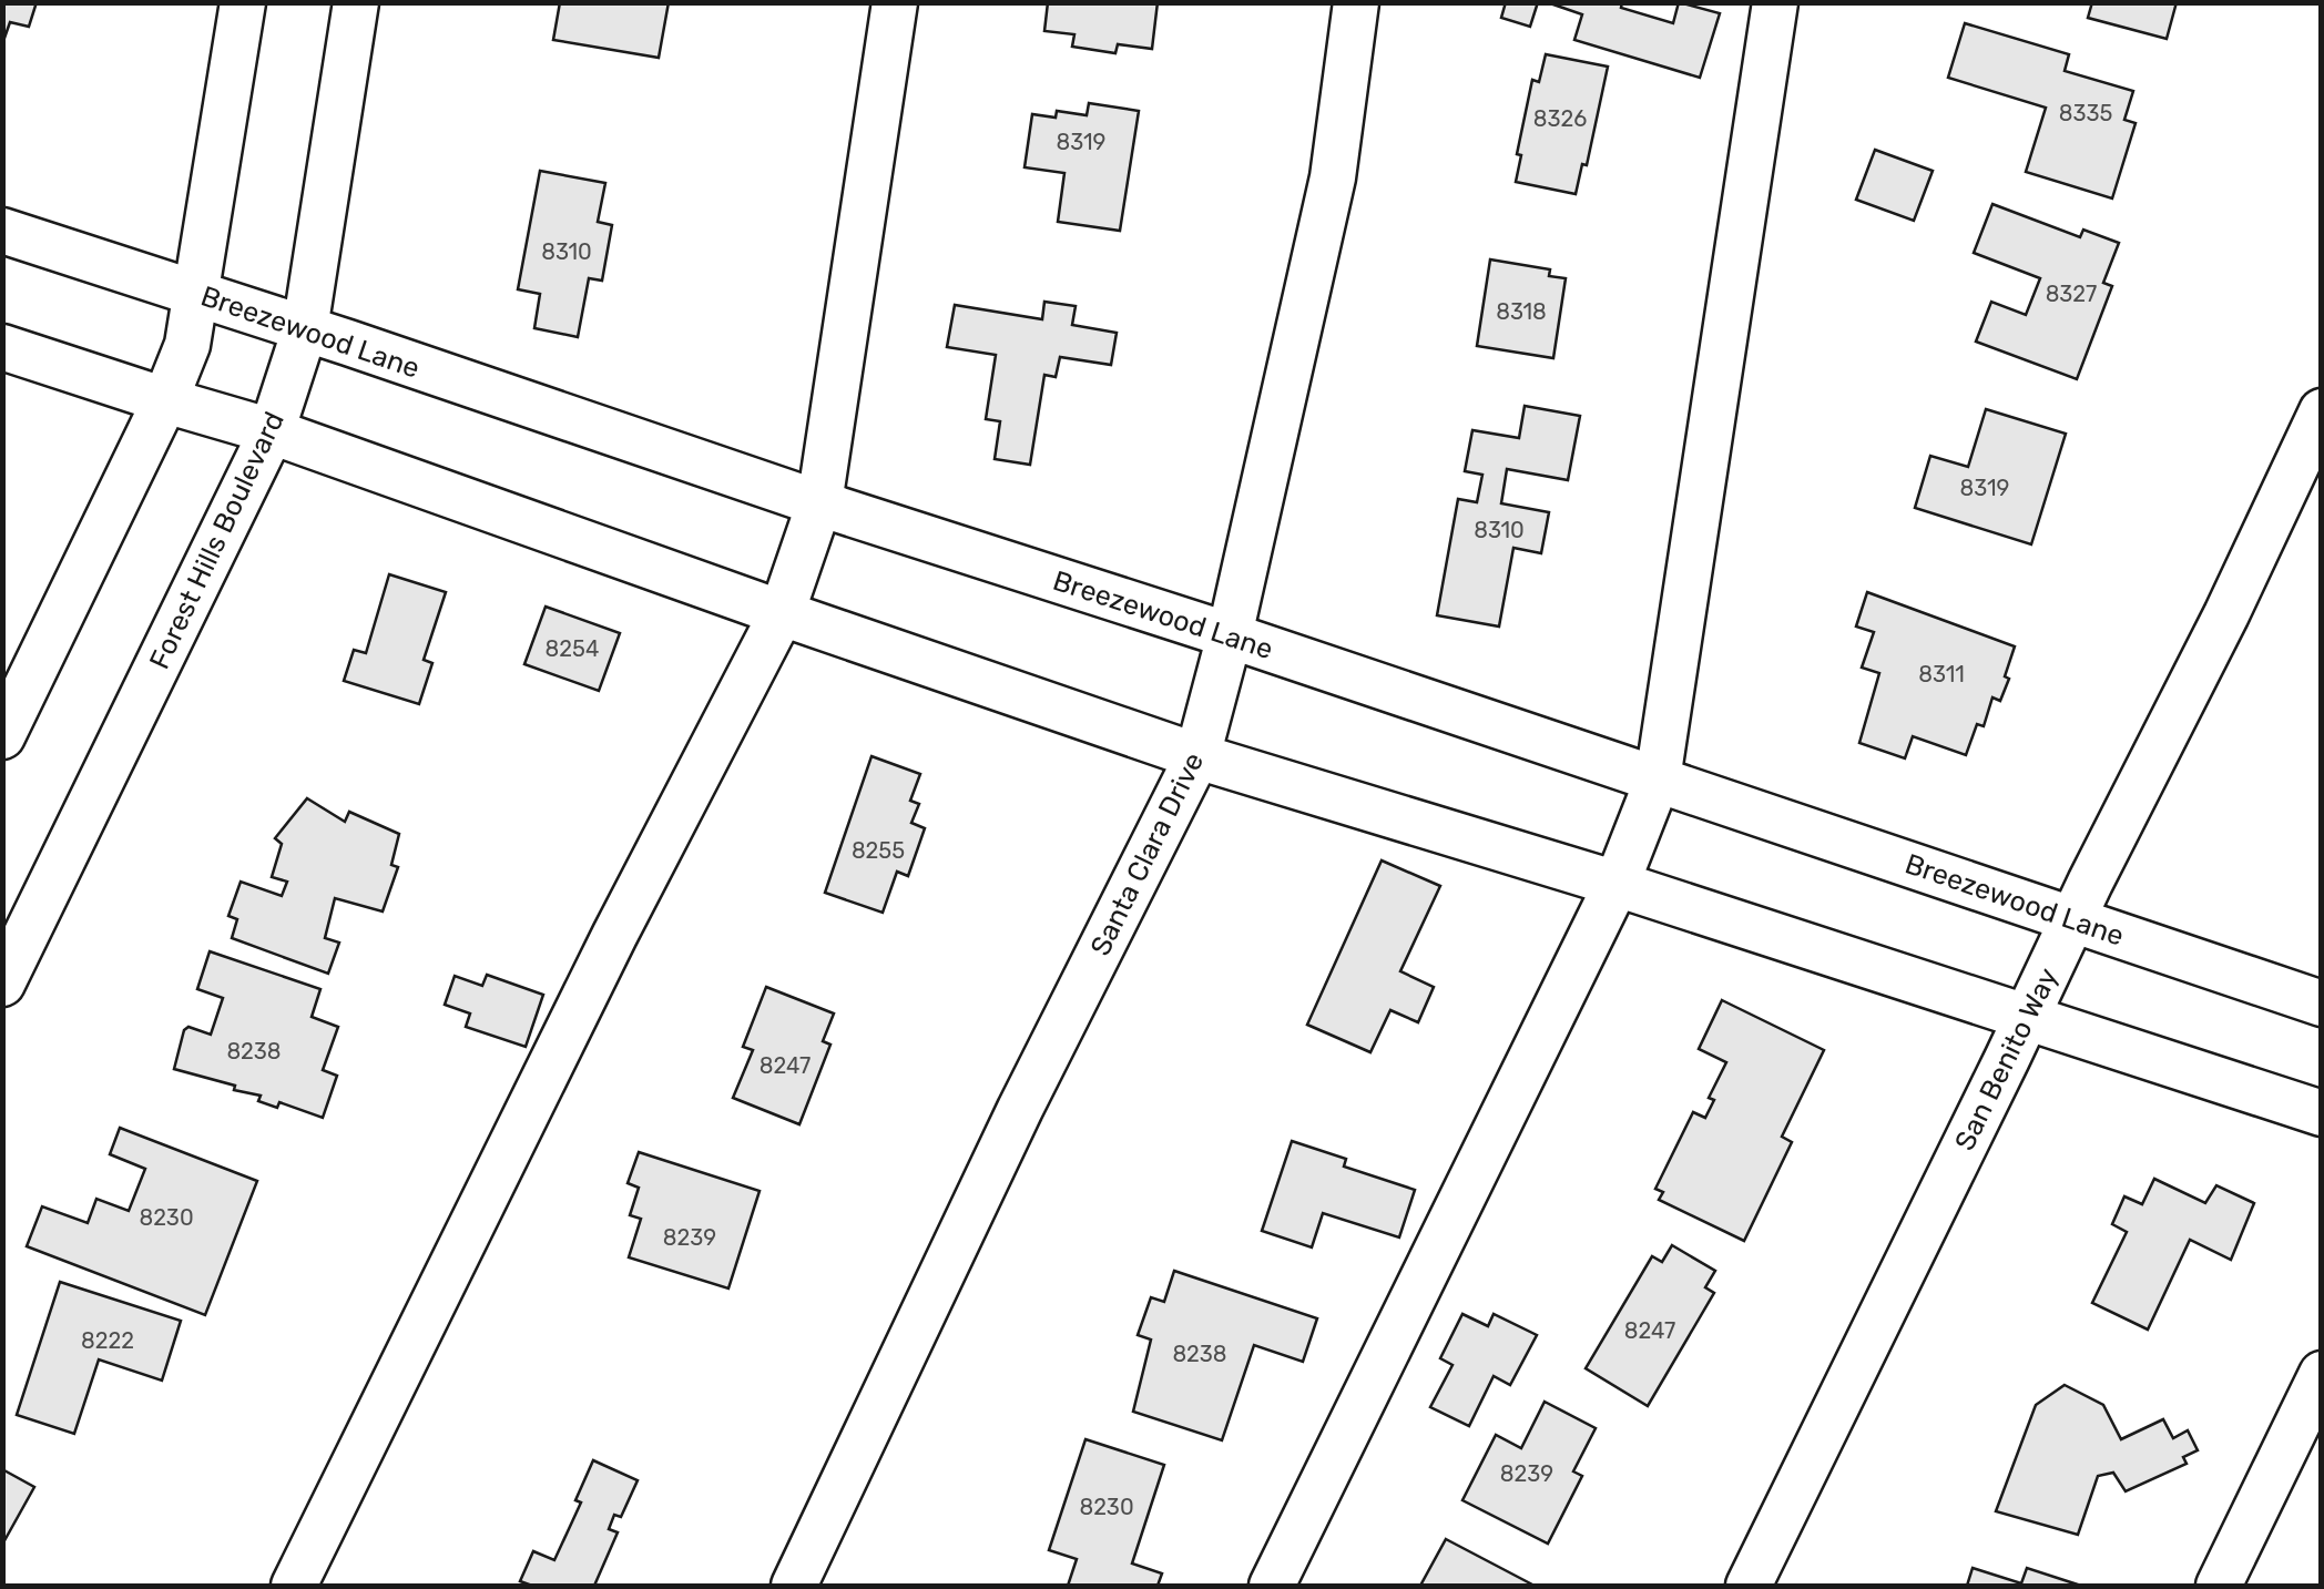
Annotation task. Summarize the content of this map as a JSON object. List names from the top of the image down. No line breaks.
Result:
{"streets":{"street":["Breezewood Lane","Forest Hills Boulevard","Santa Clara Drive","San Benito Way"]},"crossings":[["Breezewood Lane","Forest Hills Boulevard"],["Breezewood Lane","Santa Clara Drive"],["Breezewood Lane","San Benito Way"]],"house_numbers":["8335","8326","8319","8310","8327","8318","8319","8310","8254","8311","8255","8238","8247","8230","8239","8247","8222","8238","8239","8230"]}
